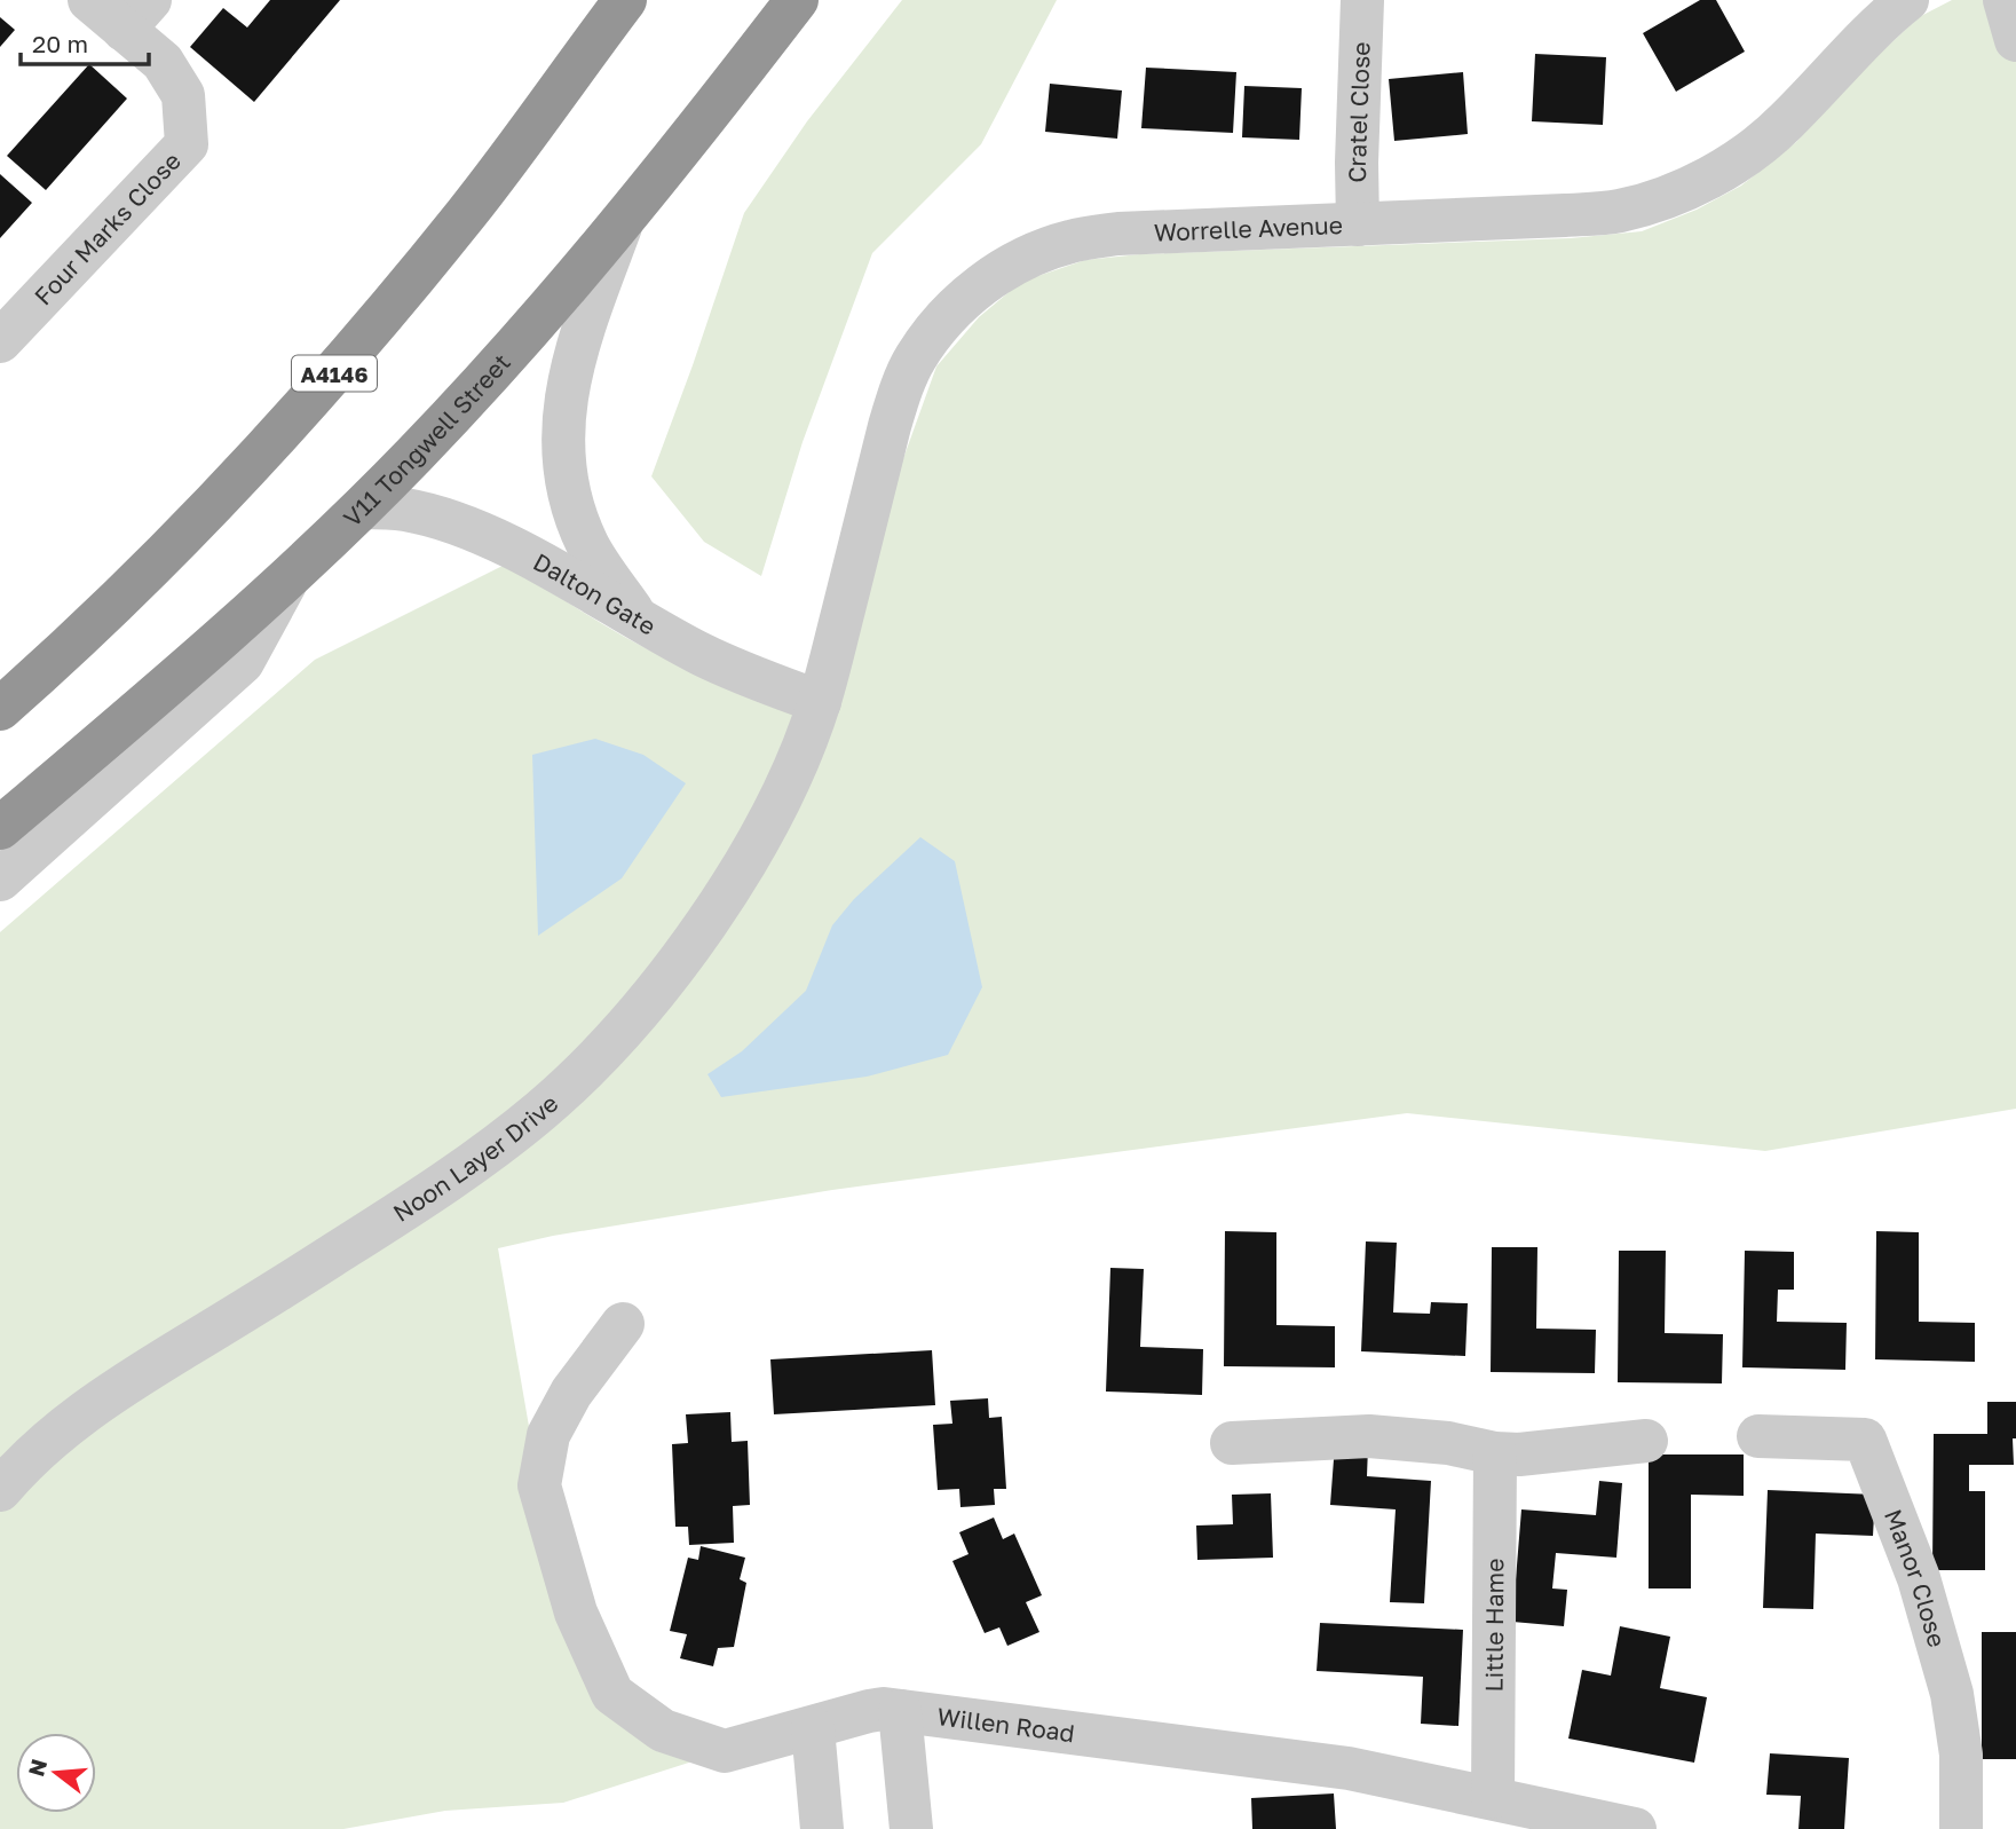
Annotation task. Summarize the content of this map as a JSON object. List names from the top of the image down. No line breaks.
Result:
{"streets":{"highway":["A4146","V11 Tongwell Street"],"street":["Cratel Close","Four Marks Close","Worrelle Avenue","Dalton Gate","Noon Layer Drive","Manor Close","Little Hame","Willen Road"]},"crossings":[["Cratel Close","Worrelle Avenue"],["Worrelle Avenue","Dalton Gate"],["Worrelle Avenue","Noon Layer Drive"],["V11 Tongwell Street","Dalton Gate"],["Dalton Gate","Noon Layer Drive"],["Little Hame","Willen Road"]],"scale_bar":"20 m","north":"left"}
